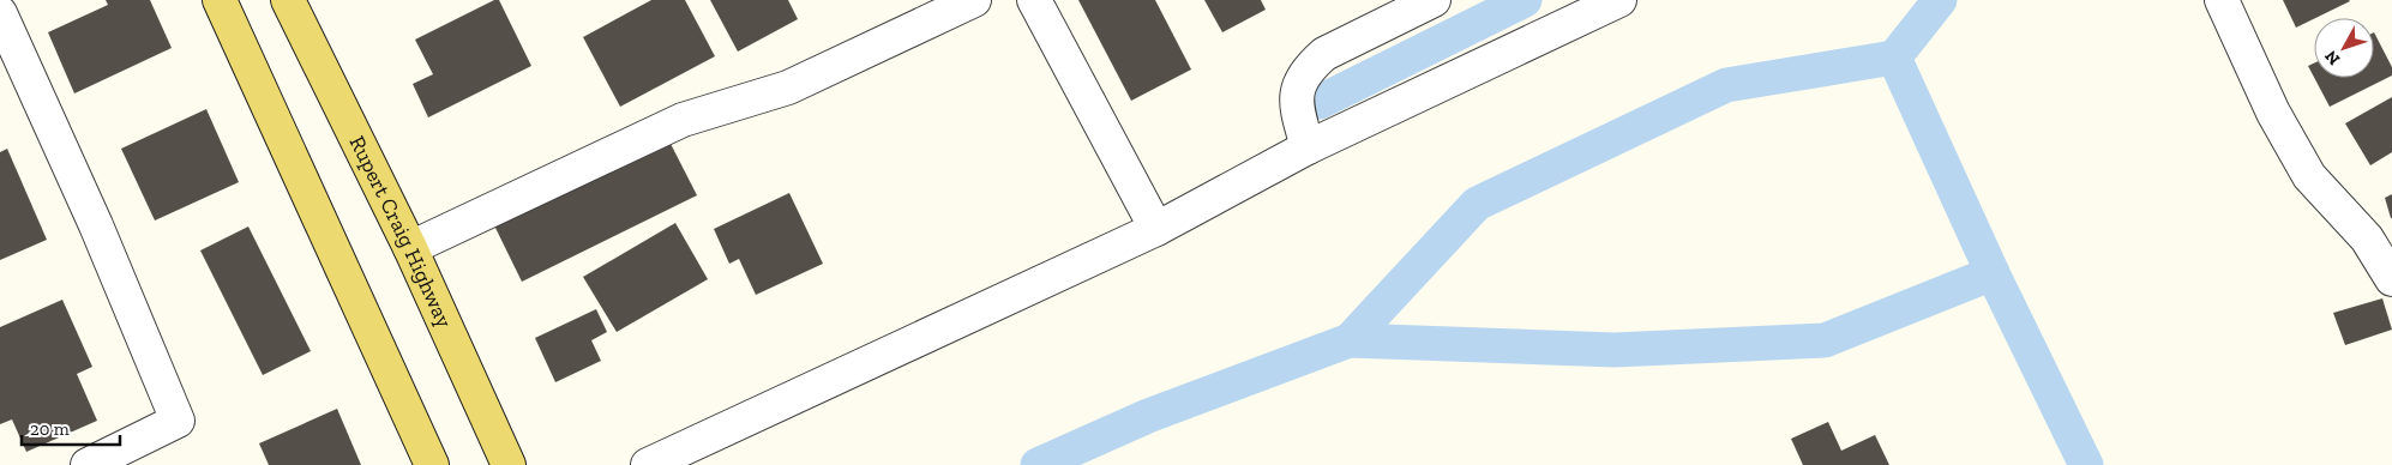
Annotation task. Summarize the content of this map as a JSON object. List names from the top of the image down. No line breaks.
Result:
{"streets":{"main road":["Rupert Craig Highway"]},"scale_bar":"20 m","north":"bottom left"}
